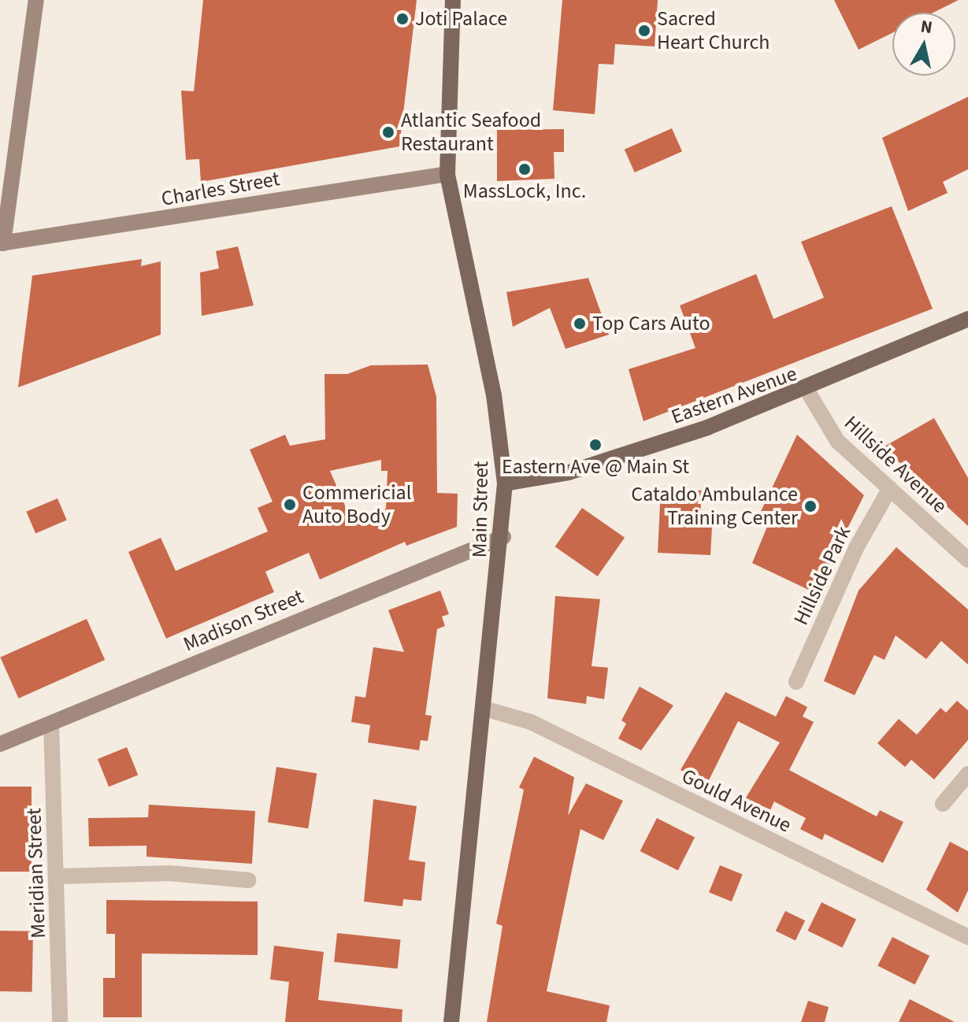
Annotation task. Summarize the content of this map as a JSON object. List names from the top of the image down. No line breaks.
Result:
{"streets":{"main road":["Eastern Avenue","Main Street"],"street":["Charles Street","Hillside Avenue","Hillside Park","Madison Street","Gould Avenue","Meridian Street"]},"crossings":[["Charles Street","Main Street"],["Eastern Avenue","Hillside Avenue"],["Eastern Avenue","Main Street"],["Hillside Avenue","Hillside Park"],["Main Street","Madison Street"],["Main Street","Gould Avenue"],["Madison Street","Meridian Street"]],"places":["Joti Palace","Sacred Heart Church","Atlantic Seafood Restaurant","MassLock, Inc.","Top Cars Auto","Eastern Ave @ Main St","Commericial Auto Body","Cataldo Ambulance Training Center"],"north":"top"}
